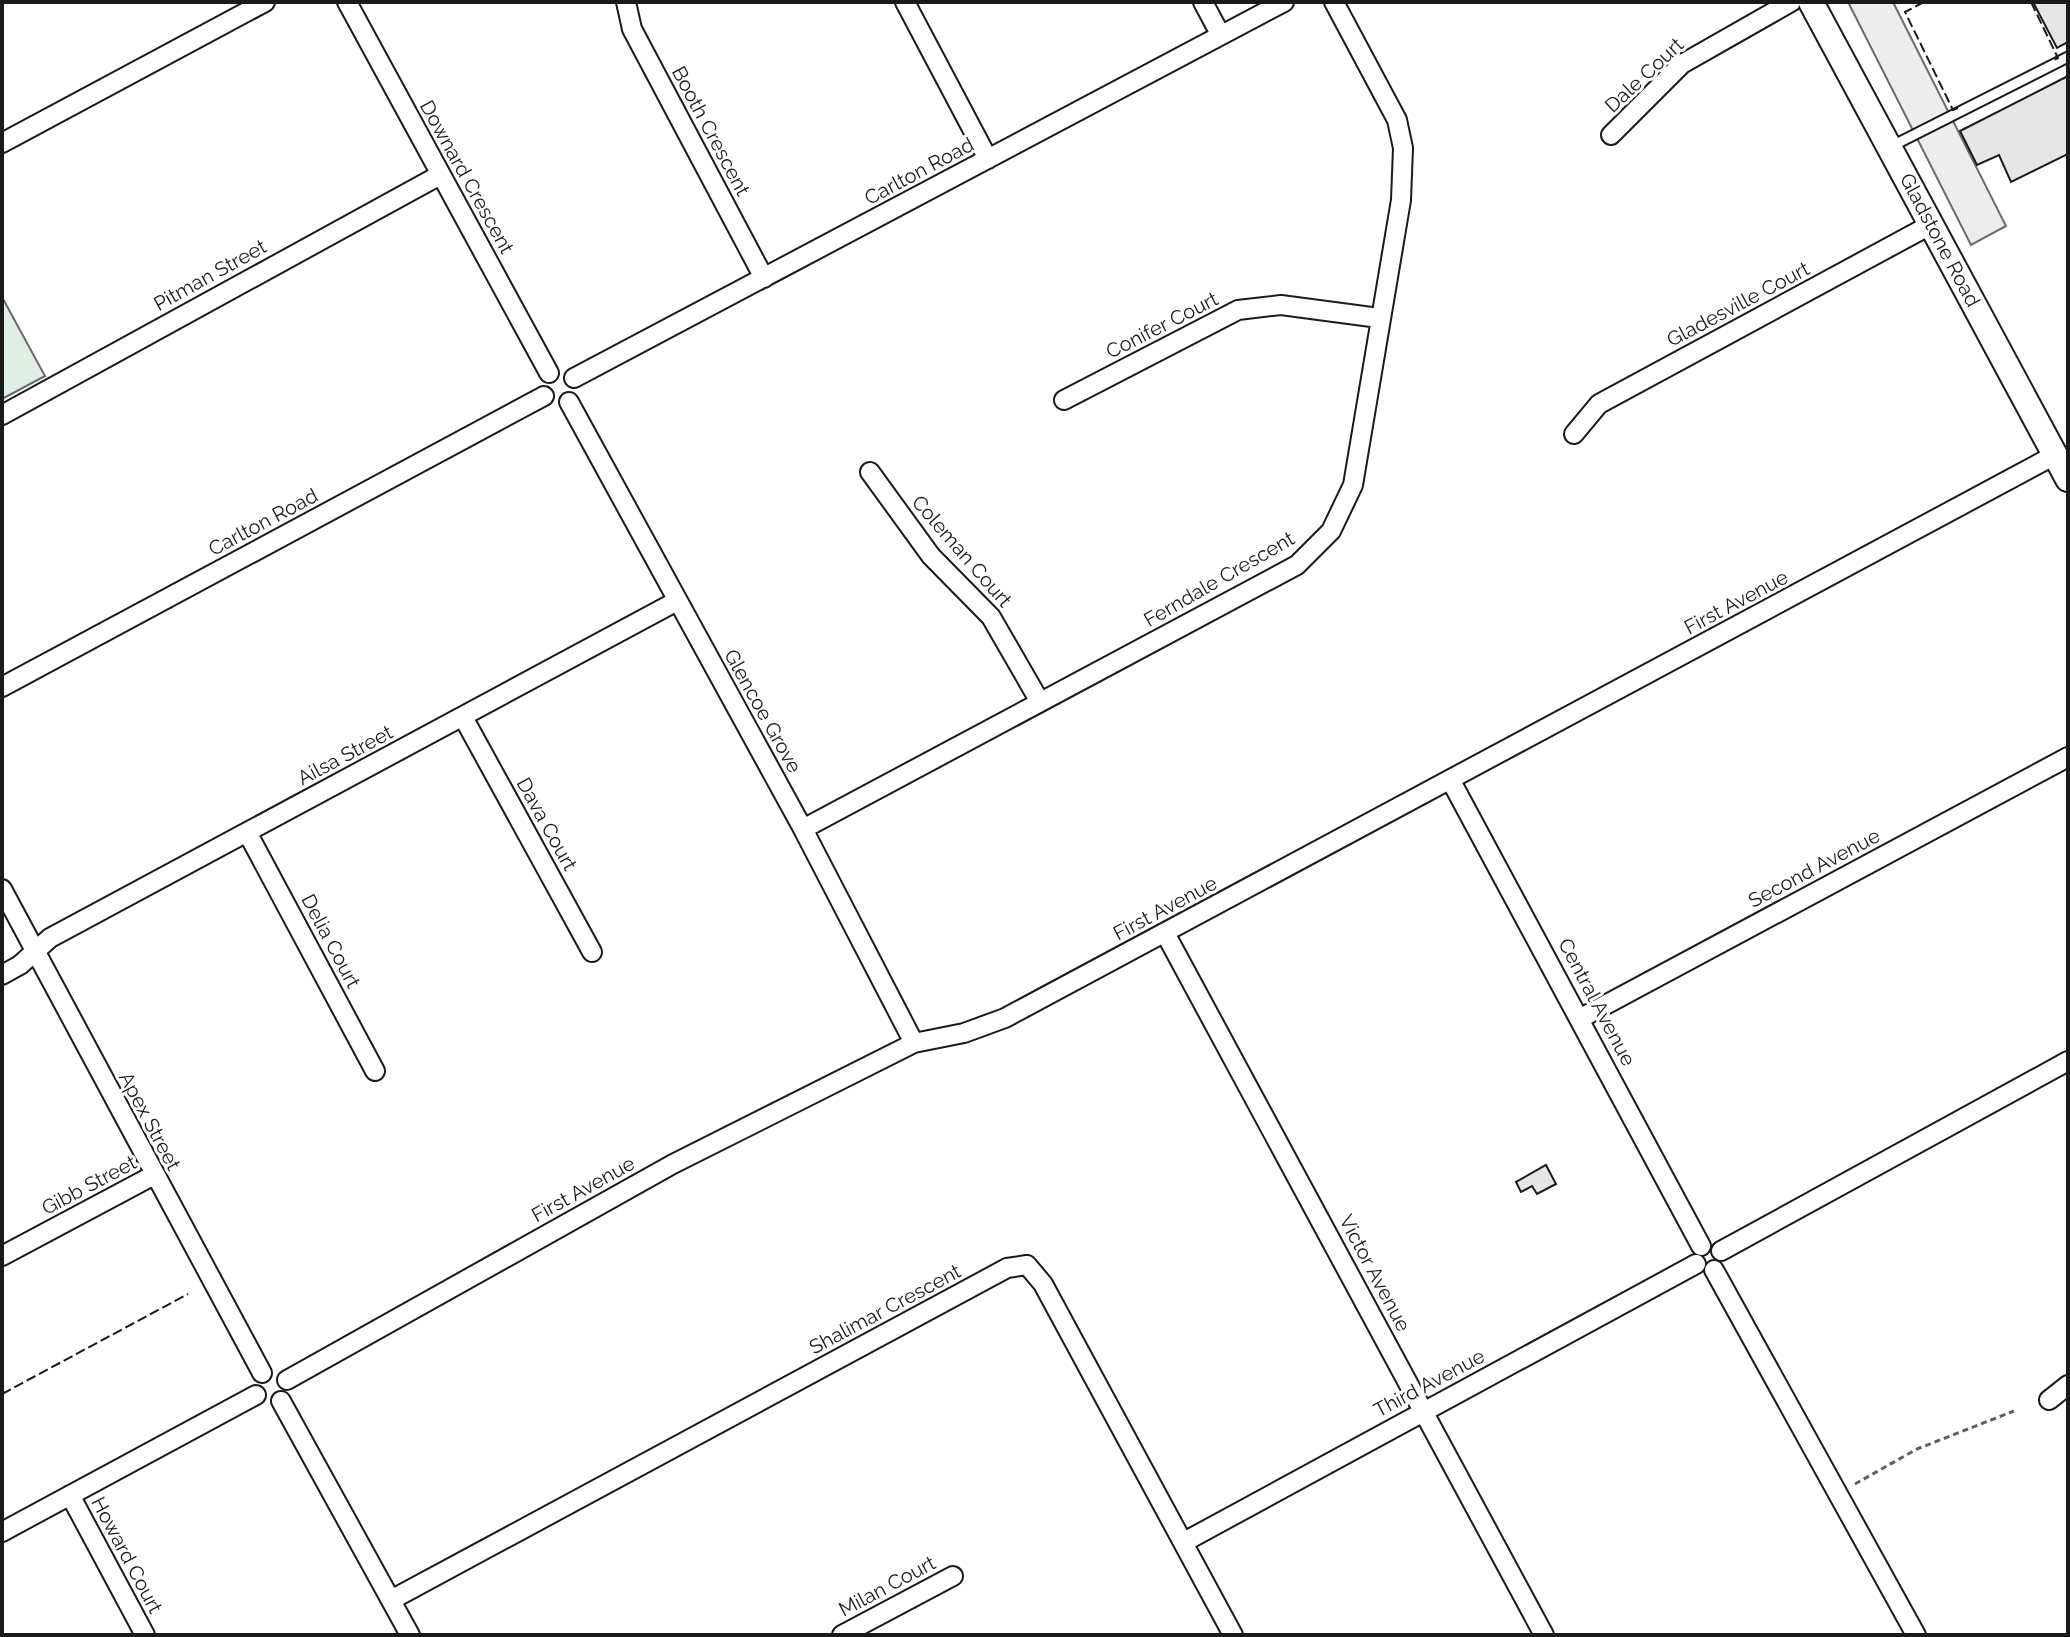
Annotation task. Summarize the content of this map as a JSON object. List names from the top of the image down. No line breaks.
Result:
{"streets":{"main road":["Gladstone Road"],"street":["Dale Court","Booth Crescent","Carlton Road","Downard Crescent","Pitman Street","Gladesville Court","Conifer Court","Coleman Court","Ferndale Crescent","First Avenue","Glencoe Grove","Ailsa Street","Dava Court","Second Avenue","Delia Court","Central Avenue","Apex Street","Gibb Street","Victor Avenue","Shalimar Crescent","Third Avenue","Howard Court","Milan Court"]},"crossings":[["Booth Crescent","Carlton Road"],["Carlton Road","Downard Crescent"],["Carlton Road","Glencoe Grove"],["Downard Crescent","Pitman Street"],["Downard Crescent","Glencoe Grove"],["Gladstone Road","Gladesville Court"],["Gladstone Road","First Avenue"],["Conifer Court","Ferndale Crescent"],["Coleman Court","Ferndale Crescent"],["Ferndale Crescent","Glencoe Grove"],["First Avenue","Glencoe Grove"],["First Avenue","Central Avenue"],["First Avenue","Apex Street"],["First Avenue","Victor Avenue"],["Glencoe Grove","Ailsa Street"],["Ailsa Street","Dava Court"],["Ailsa Street","Delia Court"],["Ailsa Street","Apex Street"],["Second Avenue","Central Avenue"],["Central Avenue","Third Avenue"],["Apex Street","Gibb Street"],["Victor Avenue","Third Avenue"],["Shalimar Crescent","Third Avenue"]]}
